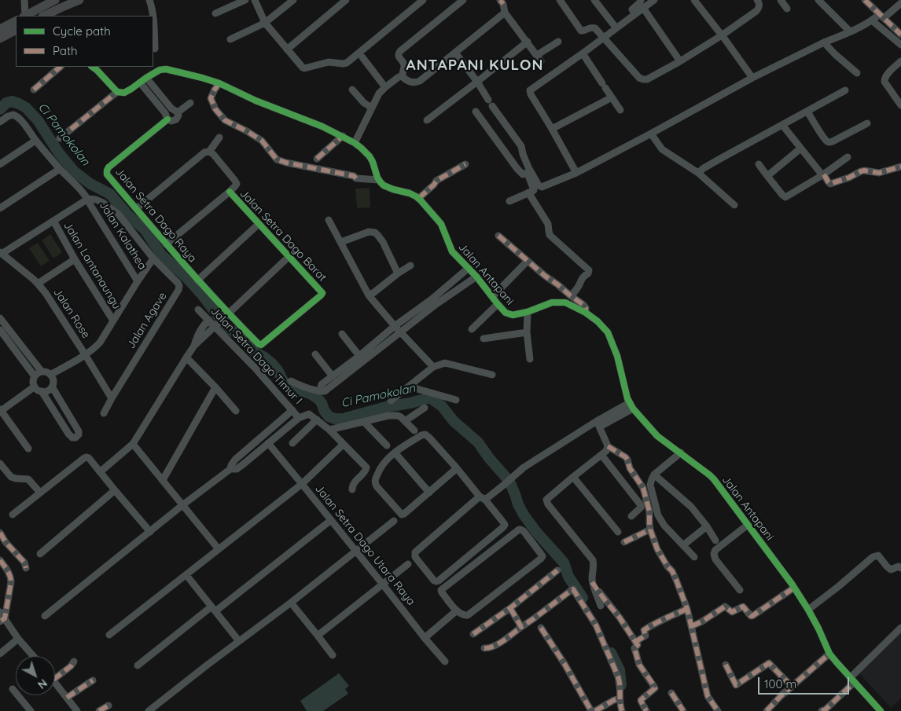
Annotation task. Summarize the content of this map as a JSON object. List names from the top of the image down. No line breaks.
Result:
{"streets":{"street":["Jalan Setra Dago Raya","Jalan Kalathea","Jalan Setra Dago Barat","Jalan Lantanaungu","Jalan Antapani","Jalan Rose","Jalan Agave","Jalan Setra Dago Timur I","Jalan Setra Dago Utara Raya"]},"crossings":[["Jalan Setra Dago Raya","Jalan Setra Dago Barat"],["Jalan Kalathea","Jalan Agave"],["Jalan Rose","Jalan Agave"]],"districts":["ANTAPANI KULON"],"water":["Ci Pamokolan"],"legend":["Cycle path","Path"],"scale_bar":"100 m","north":"bottom right"}
